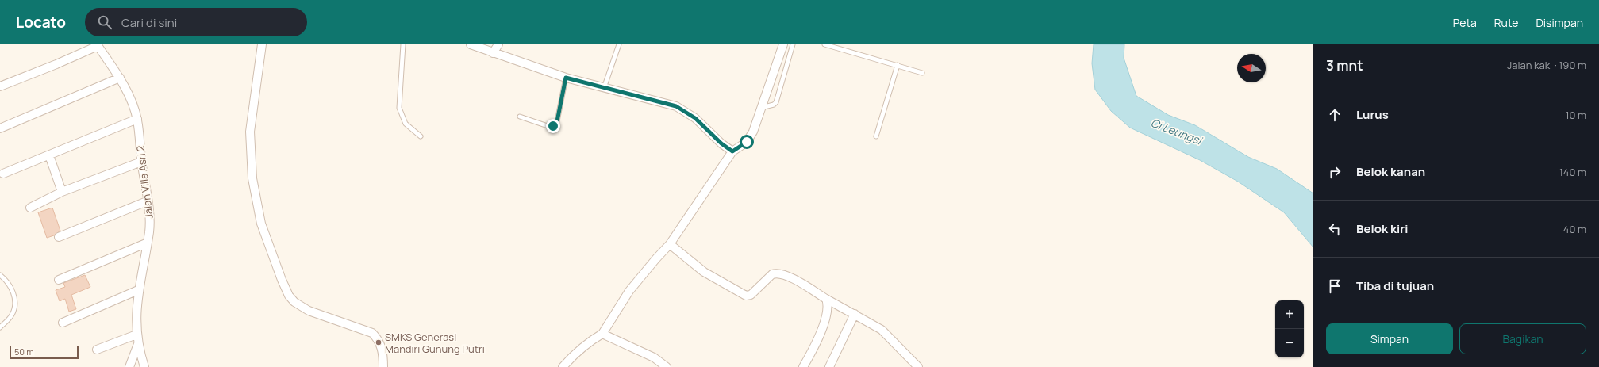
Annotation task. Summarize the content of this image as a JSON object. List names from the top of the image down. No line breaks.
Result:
{"streets":{"street":["Jalan Villa Asri 2"]},"water":["Ci Leungsi"],"places":["SMKS Generasi Mandiri Gunung Putri"],"scale_bar":"50 m","north":"left","page":{"header":"Locato","search":"Cari di sini","nav":["Peta","Rute","Disimpan"],"heading":["3 mnt","Jalan kaki · 190 m"],"list":[["Lurus","10 m"],["Belok kanan","140 m"],["Belok kiri","40 m"],"Tiba di tujuan"],"map_buttons":["+","−"],"buttons":["Simpan","Bagikan"],"scale":"50 m"}}
